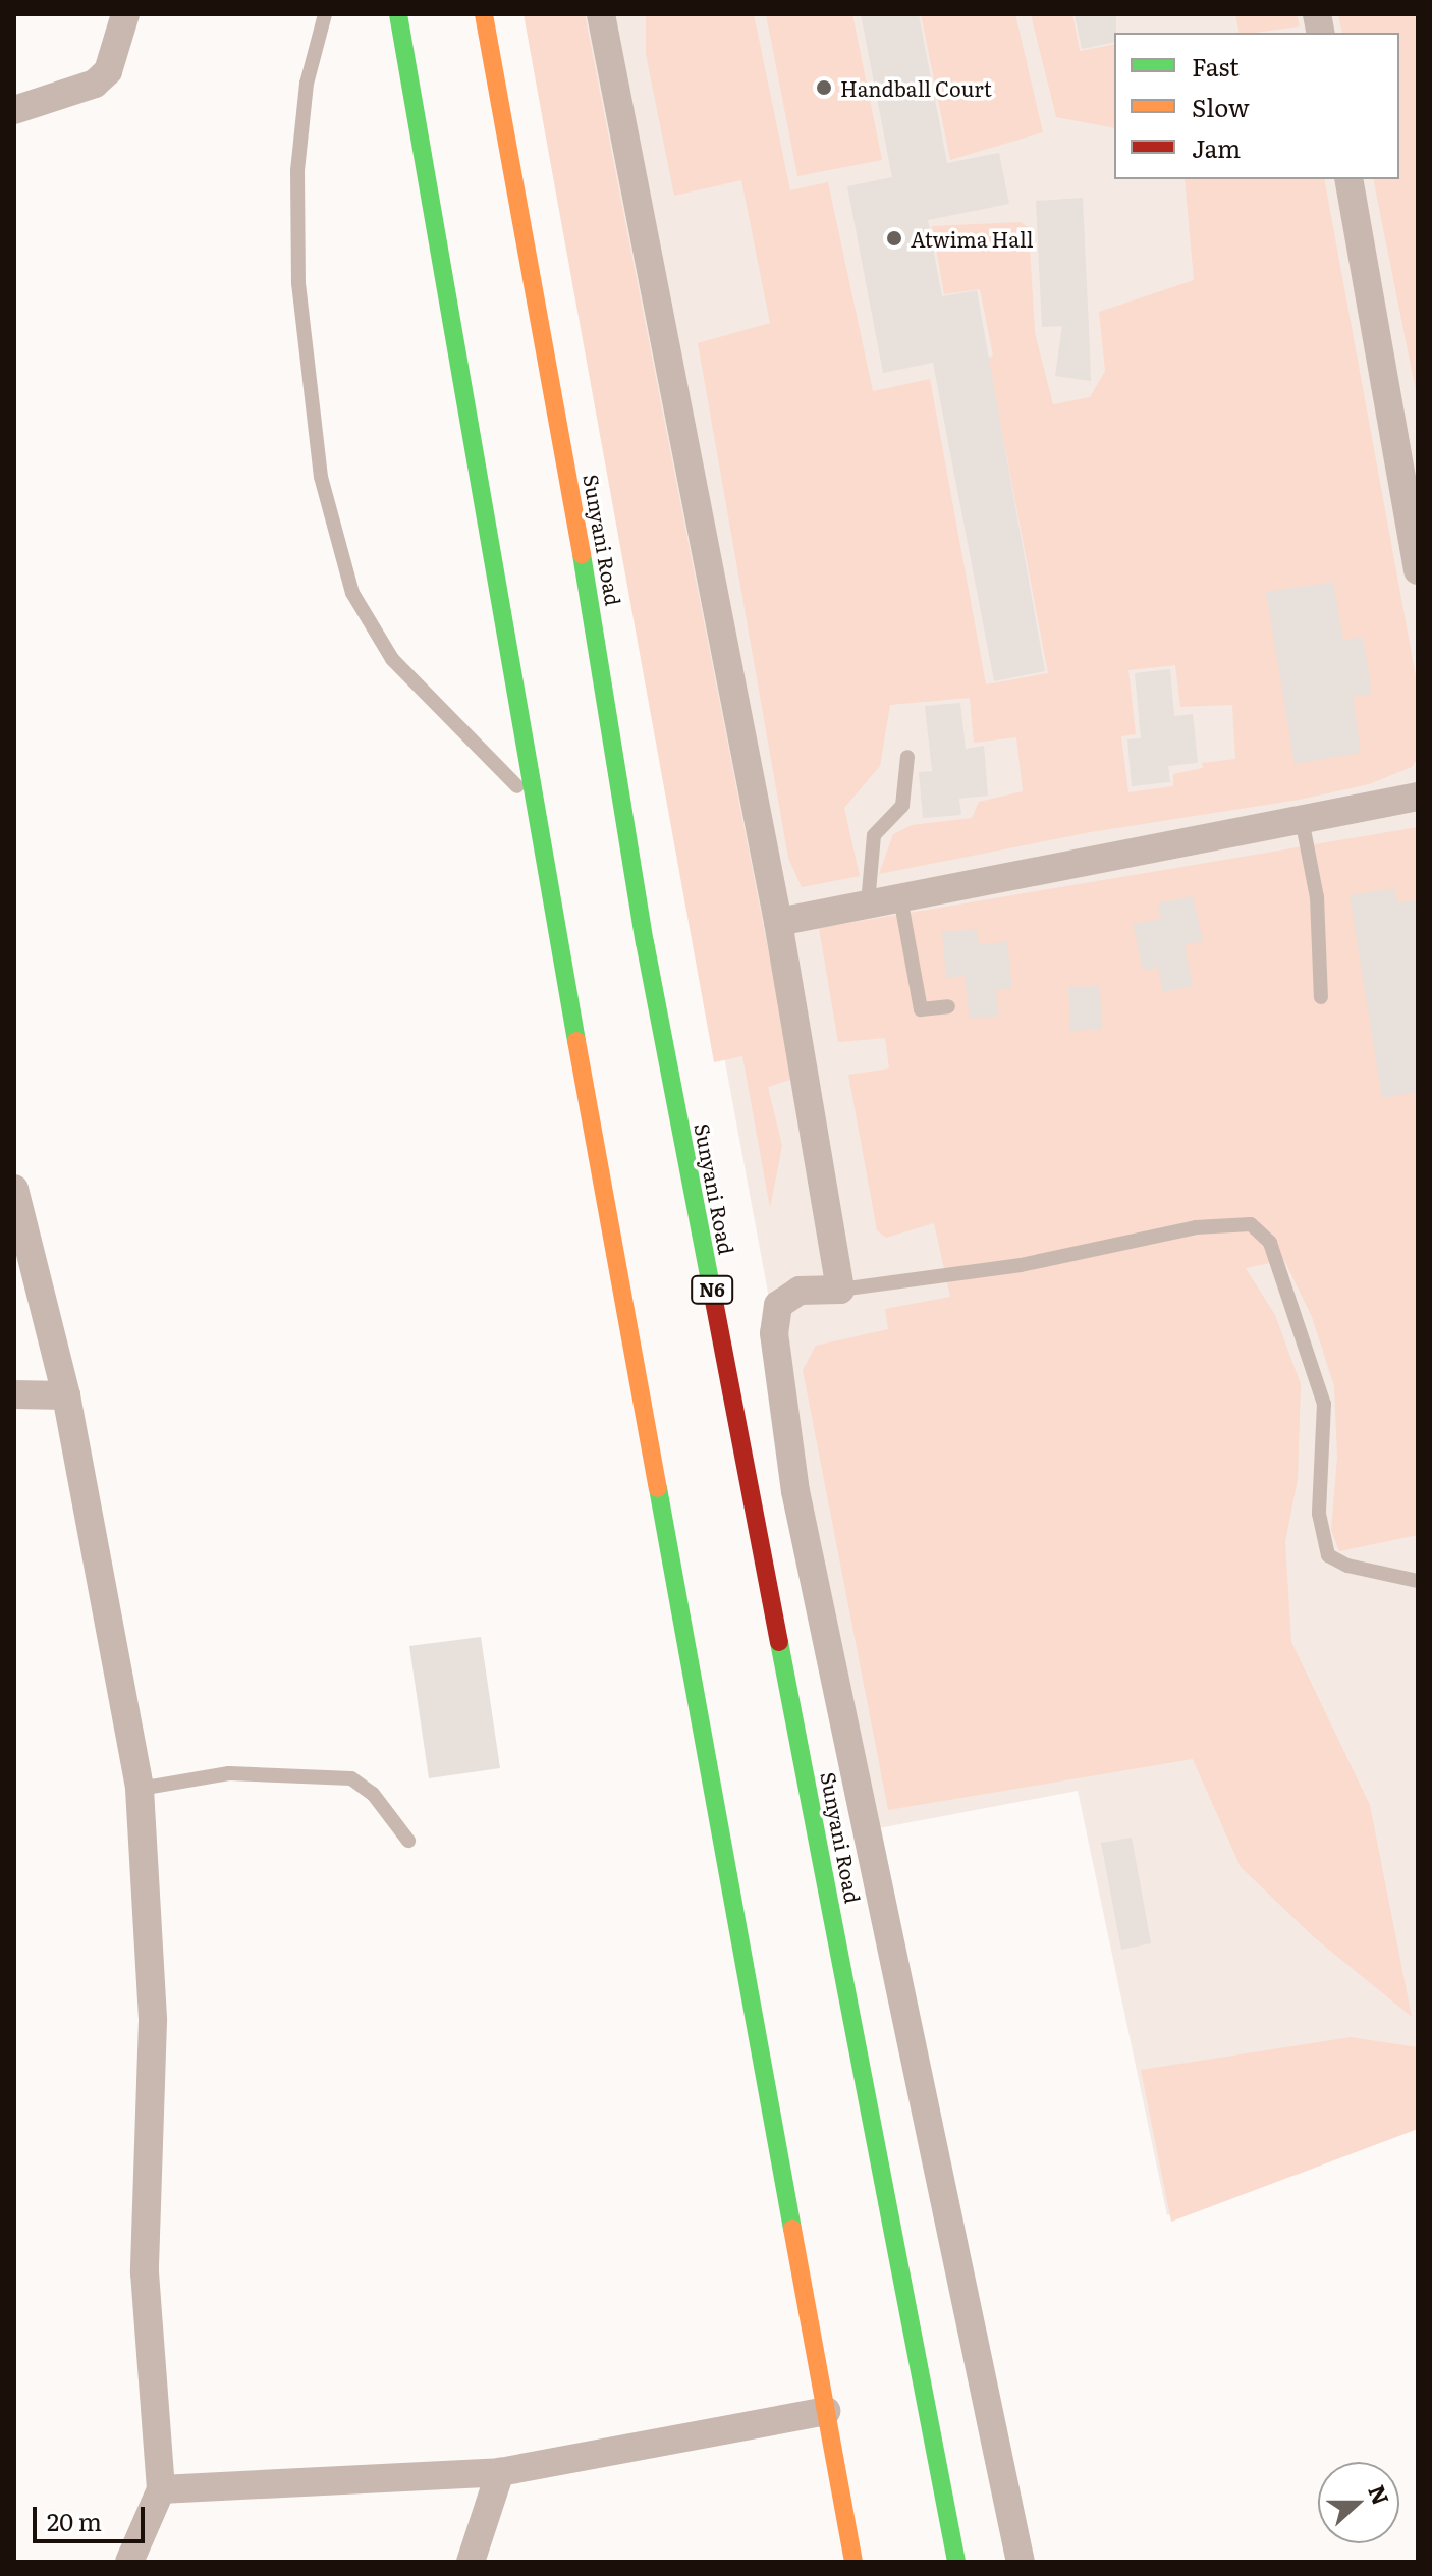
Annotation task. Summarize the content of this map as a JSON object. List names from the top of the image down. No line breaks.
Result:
{"streets":{"main road":["Sunyani Road","N6"]},"places":["Handball Court","Atwima Hall"],"legend":["Fast","Slow","Jam"],"scale_bar":"20 m","north":"right"}
